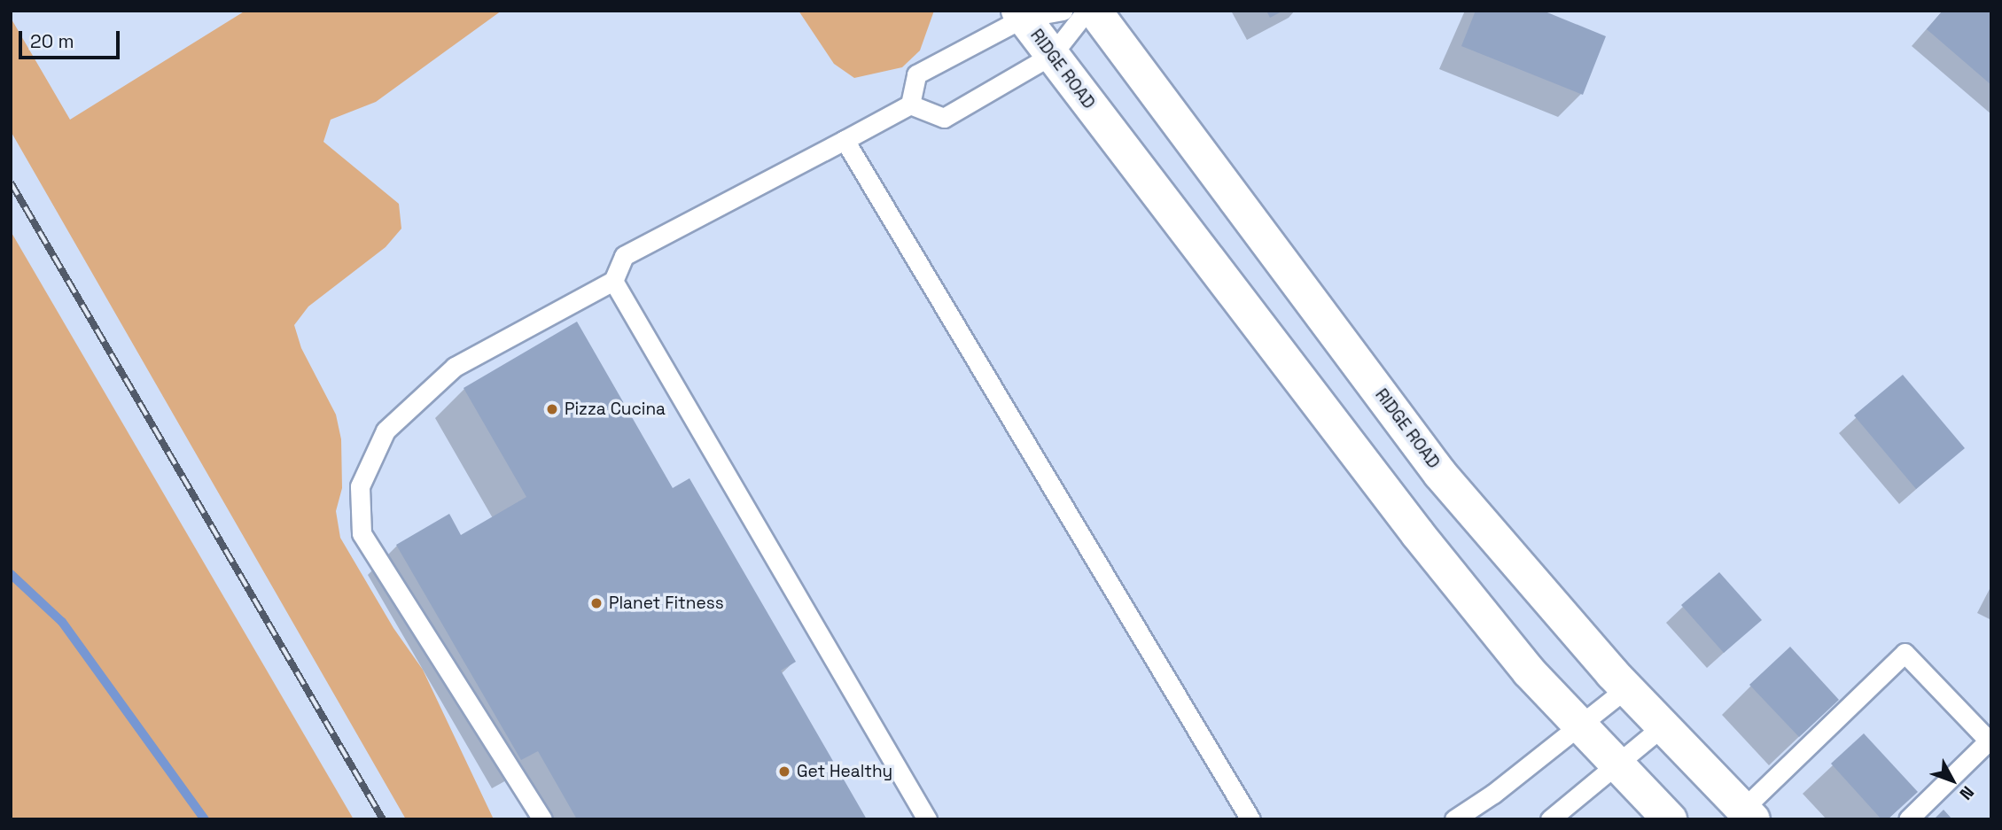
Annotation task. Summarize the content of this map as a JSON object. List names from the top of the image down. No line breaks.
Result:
{"streets":{"main road":["RIDGE ROAD"]},"places":["Pizza Cucina","Planet Fitness","Get Healthy"],"scale_bar":"20 m","north":"bottom right"}
